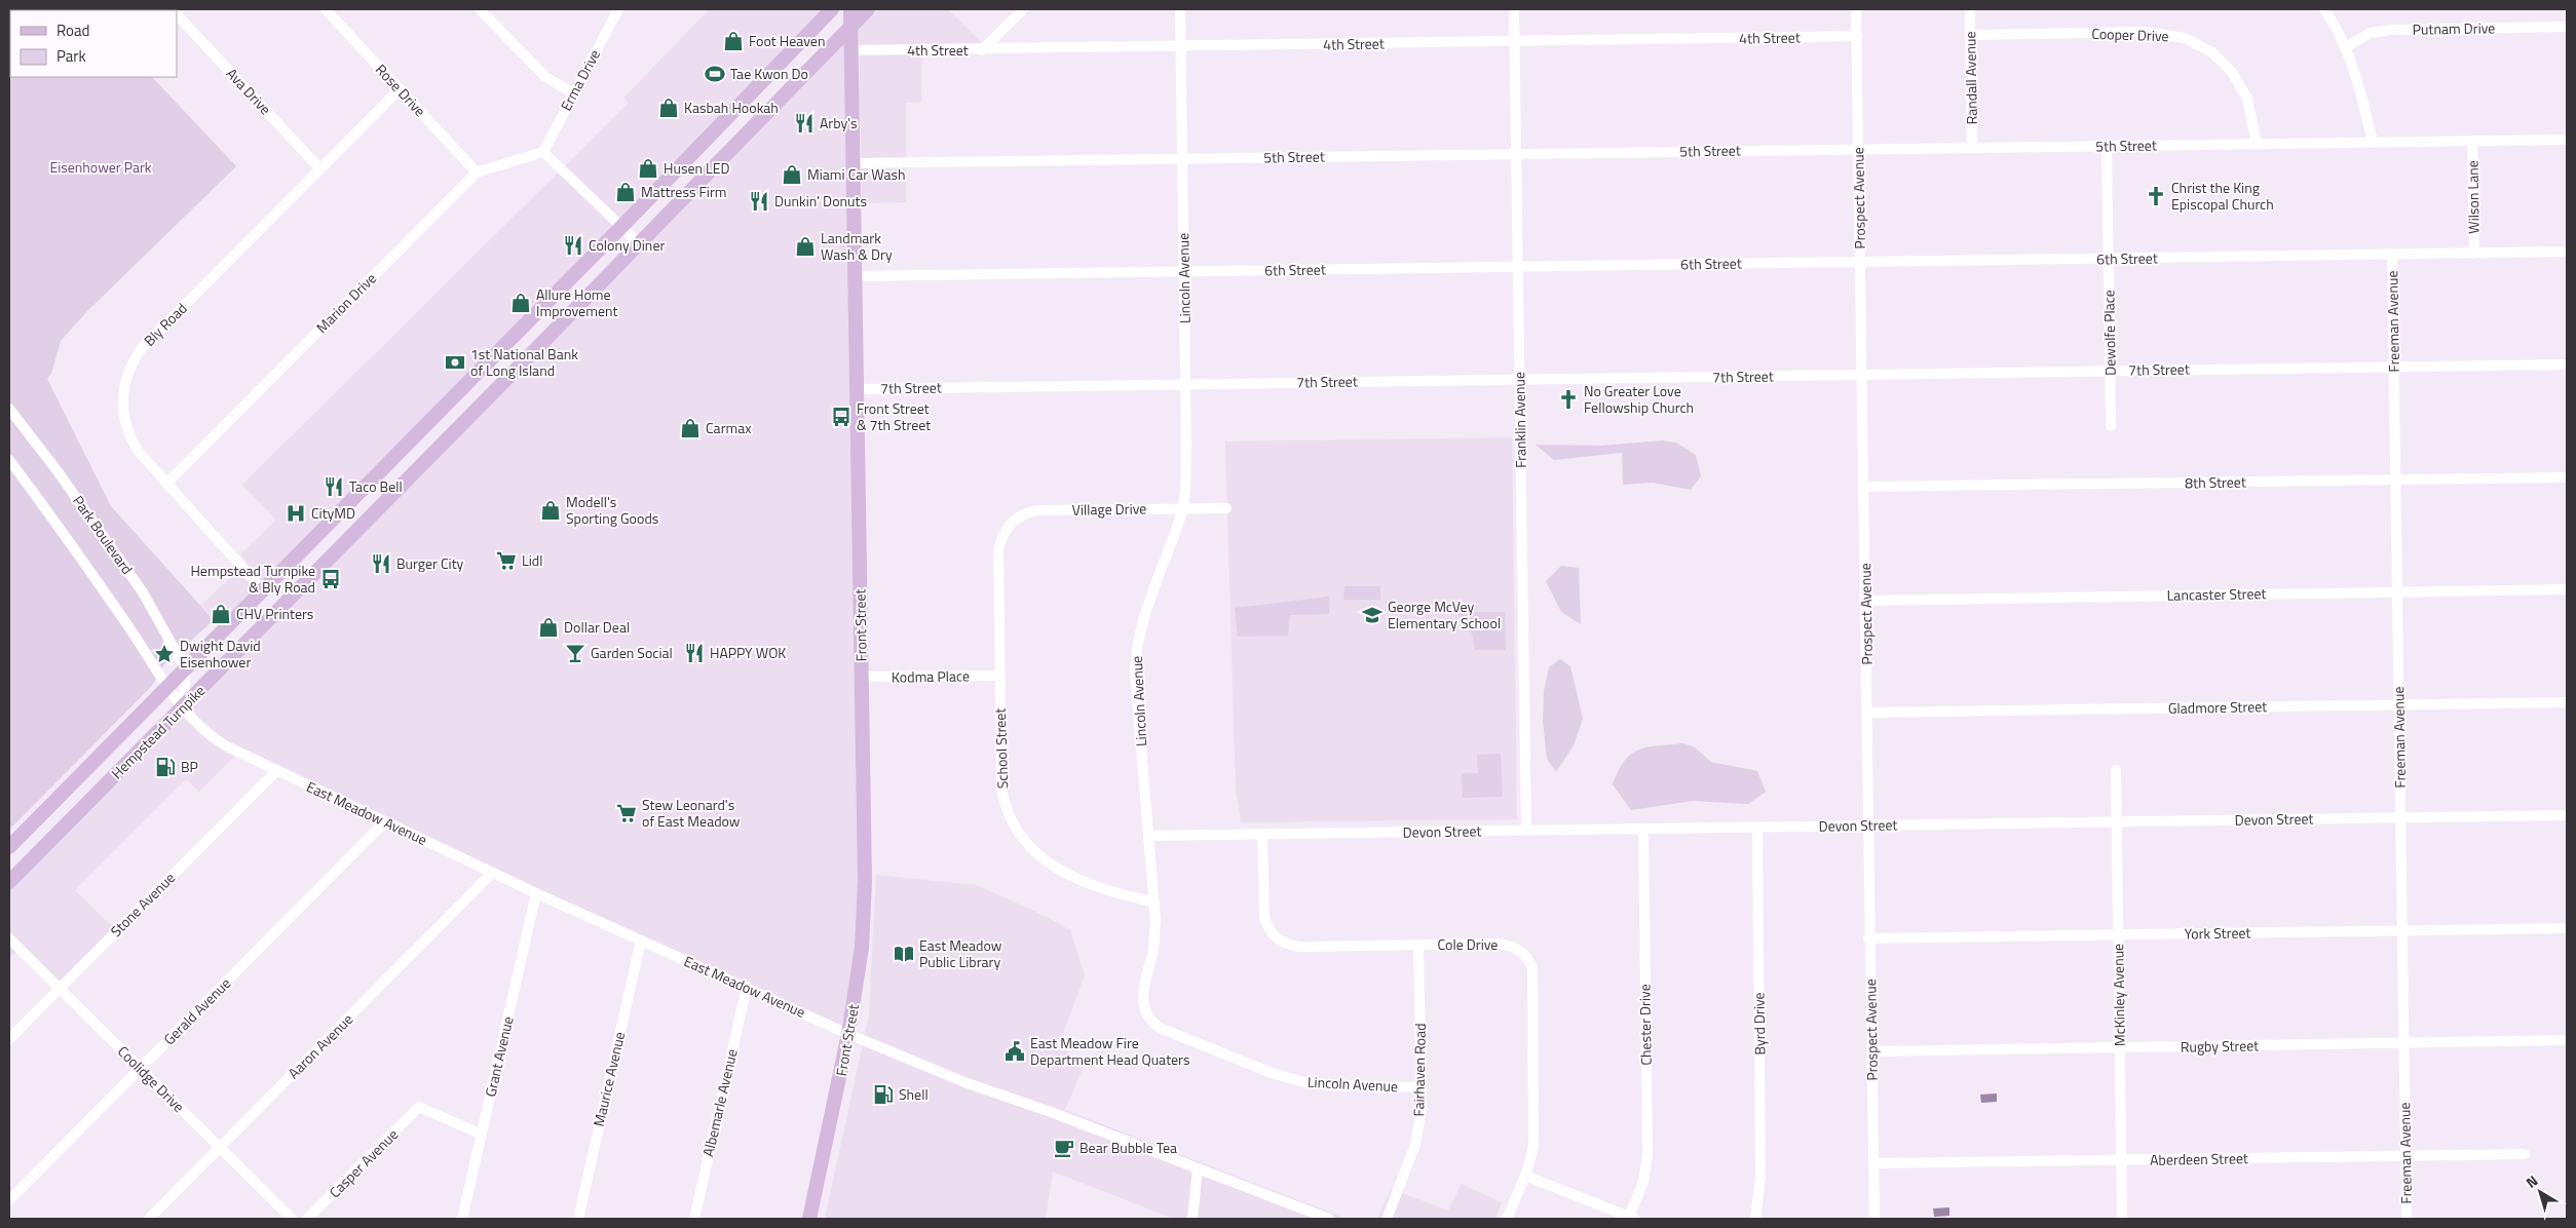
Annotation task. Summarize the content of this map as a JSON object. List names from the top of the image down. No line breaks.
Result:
{"streets":{"main road":["Front Street","Hempstead Turnpike"],"street":["Putnam Drive","Cooper Drive","4th Street","Randall Avenue","Erma Drive","Rose Drive","Ava Drive","5th Street","Wilson Lane","Prospect Avenue","6th Street","Lincoln Avenue","Marion Drive","Freeman Avenue","Bly Road","Dewolfe Place","7th Street","Franklin Avenue","8th Street","Village Drive","Park Boulevard","Lancaster Street","Kodma Place","Gladmore Street","School Street","East Meadow Avenue","Devon Street","Stone Avenue","York Street","Cole Drive","McKinley Avenue","Gerald Avenue","Byrd Drive","Chester Drive","Aaron Avenue","Rugby Street","Grant Avenue","Fairhaven Road","Coolidge Drive","Maurice Avenue","Albemarle Avenue","Aberdeen Street","Casper Avenue"]},"crossings":[["Cooper Drive","Randall Avenue"],["Cooper Drive","5th Street"],["4th Street","Prospect Avenue"],["4th Street","Lincoln Avenue"],["4th Street","Franklin Avenue"],["4th Street","Front Street"],["Randall Avenue","5th Street"],["Erma Drive","Marion Drive"],["Rose Drive","Marion Drive"],["Rose Drive","Bly Road"],["Ava Drive","Bly Road"],["5th Street","Wilson Lane"],["5th Street","Prospect Avenue"],["5th Street","Lincoln Avenue"],["5th Street","Dewolfe Place"],["5th Street","Franklin Avenue"],["5th Street","Front Street"],["Wilson Lane","6th Street"],["Prospect Avenue","6th Street"],["Prospect Avenue","7th Street"],["Prospect Avenue","8th Street"],["Prospect Avenue","Lancaster Street"],["Prospect Avenue","Gladmore Street"],["Prospect Avenue","Devon Street"],["Prospect Avenue","York Street"],["Prospect Avenue","Rugby Street"],["Prospect Avenue","Aberdeen Street"],["6th Street","Lincoln Avenue"],["6th Street","Freeman Avenue"],["6th Street","Dewolfe Place"],["6th Street","Franklin Avenue"],["6th Street","Front Street"],["Lincoln Avenue","7th Street"],["Lincoln Avenue","Village Drive"],["Lincoln Avenue","School Street"],["Lincoln Avenue","Devon Street"],["Lincoln Avenue","Fairhaven Road"],["Marion Drive","Bly Road"],["Freeman Avenue","7th Street"],["Freeman Avenue","8th Street"],["Freeman Avenue","Lancaster Street"],["Freeman Avenue","Gladmore Street"],["Freeman Avenue","Devon Street"],["Freeman Avenue","York Street"],["Freeman Avenue","Rugby Street"],["Freeman Avenue","Aberdeen Street"],["Bly Road","Hempstead Turnpike"],["Dewolfe Place","7th Street"],["7th Street","Franklin Avenue"],["7th Street","Front Street"],["Franklin Avenue","Devon Street"],["Village Drive","School Street"],["Park Boulevard","Hempstead Turnpike"],["Front Street","Kodma Place"],["Front Street","Hempstead Turnpike"],["Front Street","East Meadow Avenue"],["Kodma Place","School Street"],["Hempstead Turnpike","East Meadow Avenue"],["East Meadow Avenue","Stone Avenue"],["East Meadow Avenue","Gerald Avenue"],["East Meadow Avenue","Aaron Avenue"],["East Meadow Avenue","Grant Avenue"],["East Meadow Avenue","Maurice Avenue"],["East Meadow Avenue","Albemarle Avenue"],["Devon Street","Cole Drive"],["Devon Street","McKinley Avenue"],["Devon Street","Byrd Drive"],["Devon Street","Chester Drive"],["Stone Avenue","Coolidge Drive"],["York Street","McKinley Avenue"],["Cole Drive","Fairhaven Road"],["McKinley Avenue","Rugby Street"],["McKinley Avenue","Aberdeen Street"],["Gerald Avenue","Coolidge Drive"],["Aaron Avenue","Coolidge Drive"],["Grant Avenue","Casper Avenue"]],"parks":["Eisenhower Park"],"places":{"shop":["Foot Heaven","Kasbah Hookah","Husen LED","Miami Car Wash","Mattress Firm","Landmark Wash & Dry","Allure Home Improvement","Carmax","Modell's Sporting Goods","CHV Printers","Dollar Deal"],"sports":["Tae Kwon Do"],"restaurant":["Arby's","Dunkin' Donuts","Colony Diner","Taco Bell","Burger City","HAPPY WOK"],"church":["Christ the King Episcopal Church","No Greater Love Fellowship Church"],"bank":["1st National Bank of Long Island"],"bus stop":["Front Street & 7th Street","Hempstead Turnpike & Bly Road"],"hospital":["CityMD"],"supermarket":["Lidl","Stew Leonard's of East Meadow"],"school or university":["George McVey Elementary School"],"bar":["Garden Social"],"place":["Dwight David Eisenhower"],"fuel station":["BP","Shell"],"library":["East Meadow Public Library"],"public building":["East Meadow Fire Department Head Quaters"],"cafe":["Bear Bubble Tea"]},"legend":["Road","Park"],"north":"top left"}
